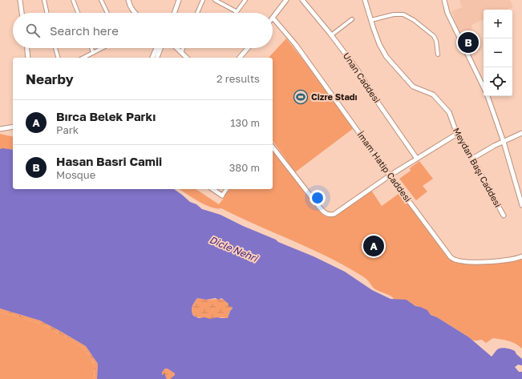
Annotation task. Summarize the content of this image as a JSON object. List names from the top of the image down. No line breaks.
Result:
{"streets":{"street":["Unan Caddesi","İmam Hatip Caddesi","Meydan Başı Caddesi"]},"water":["Dicle Nehri"],"places":{"sports":["Cizre Stadı"]},"page":{"map_buttons":["+","−"],"search":"Search here","pins":["B","A"],"heading":["Nearby","2 results"],"list":[{"mark":"A","name":"Bırca Belek Parkı","note":"Park","value":"130 m"},{"mark":"B","name":"Hasan Basri Camii","note":"Mosque","value":"380 m"}]}}
